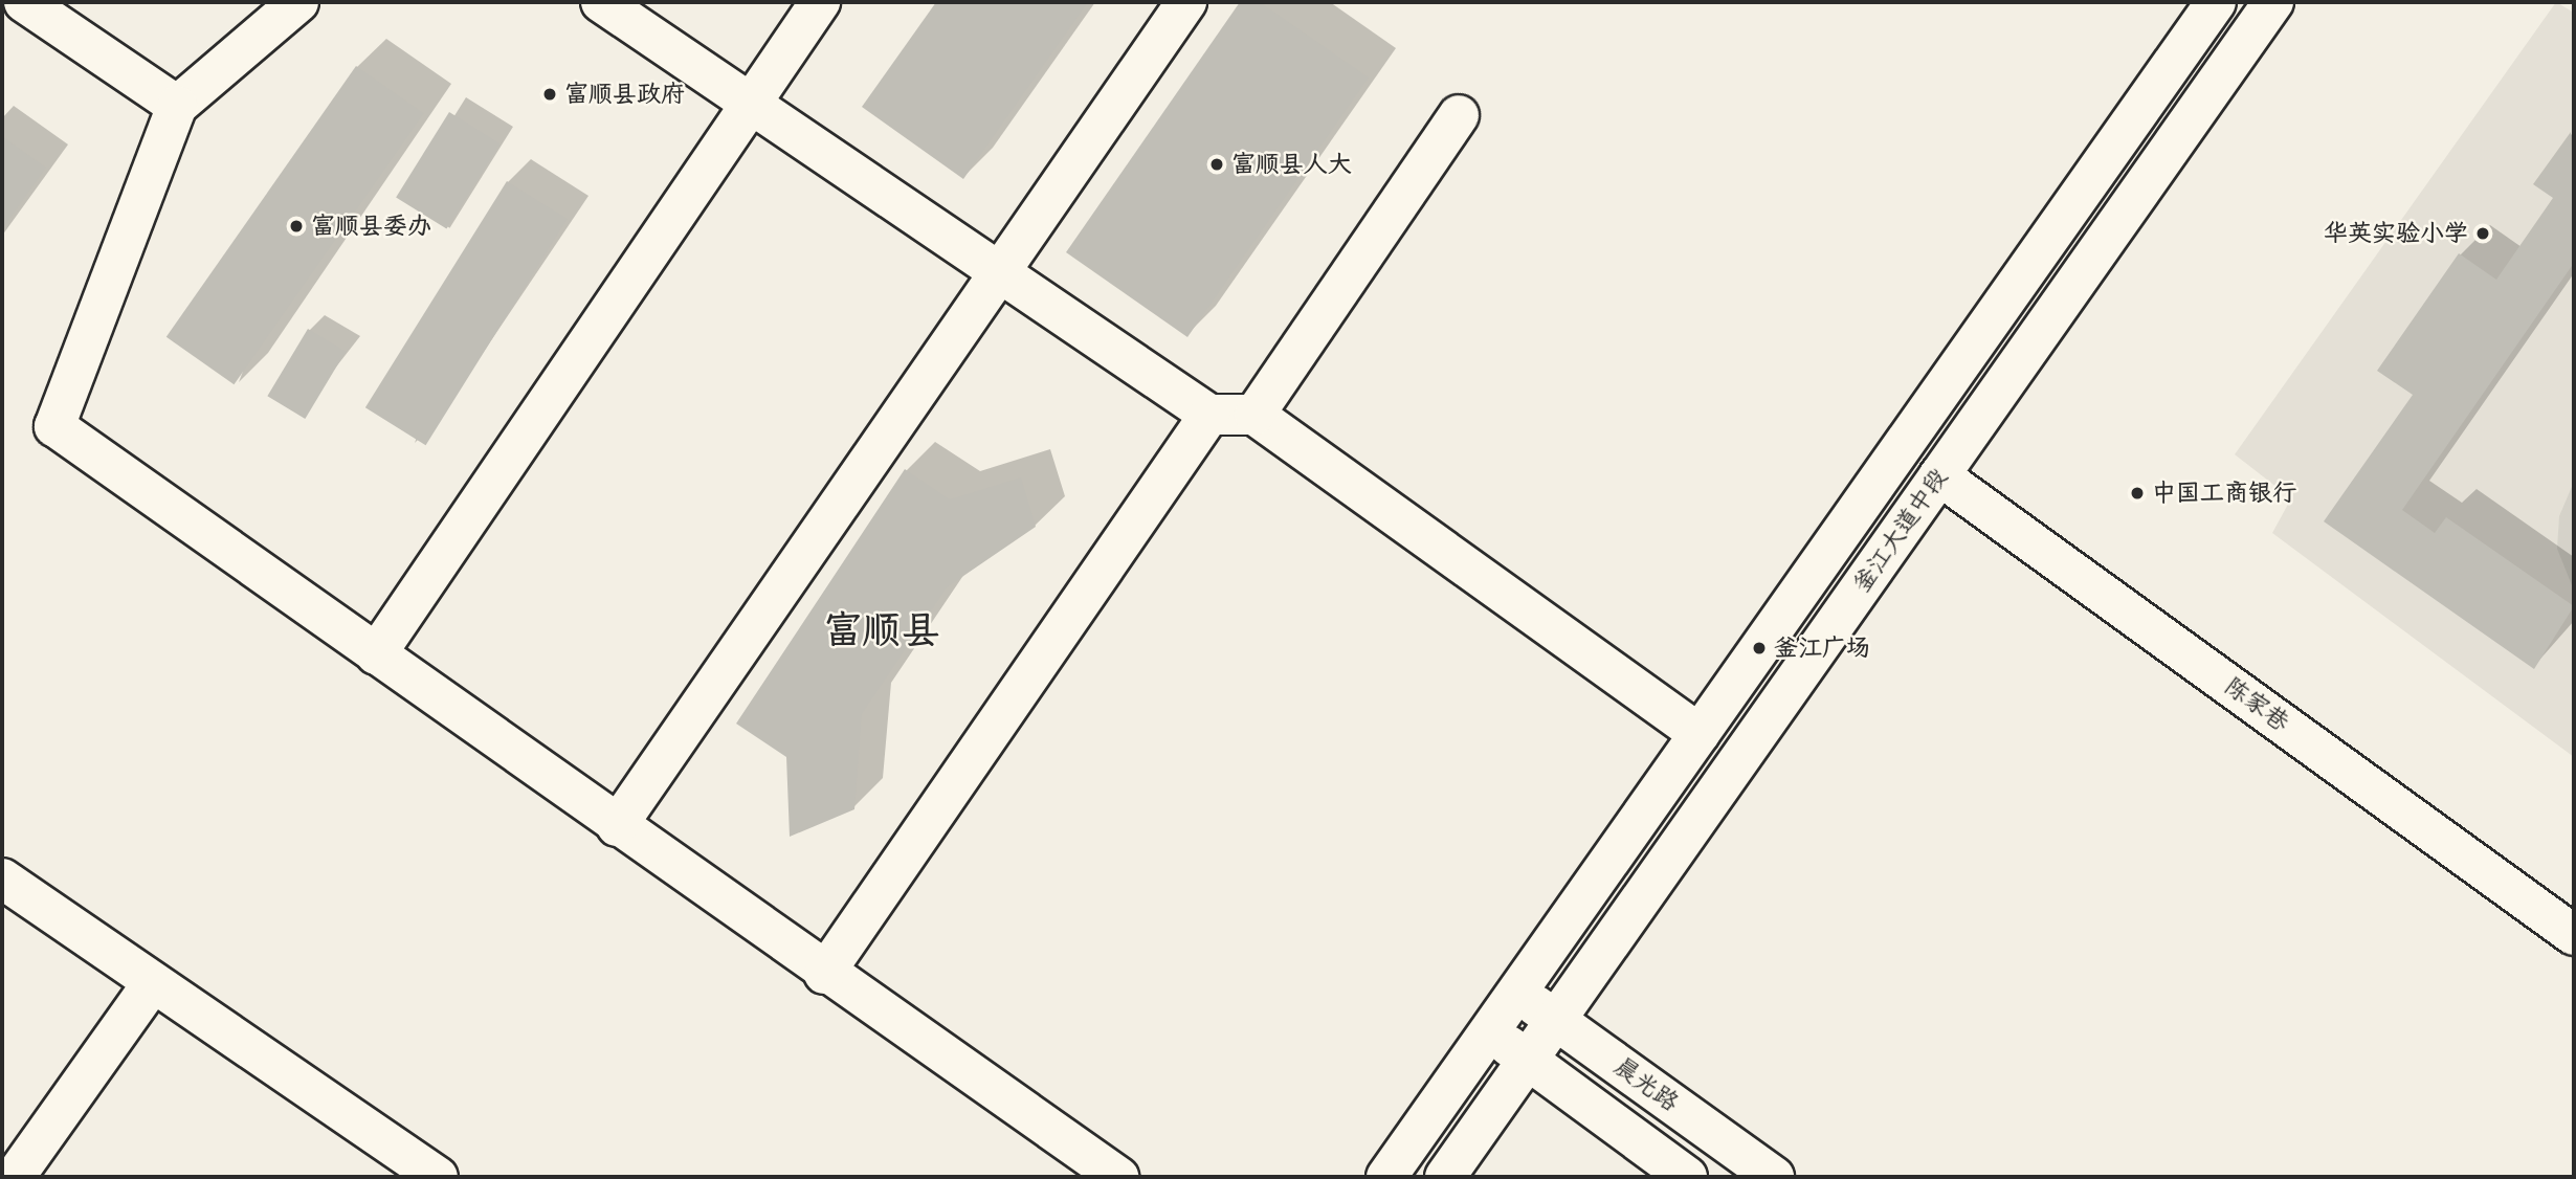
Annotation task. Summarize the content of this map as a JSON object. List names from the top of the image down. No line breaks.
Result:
{"streets":{"main road":["釜江大道中段","陈家巷","晨光路"]},"crossings":[["釜江大道中段","陈家巷"],["釜江大道中段","晨光路"]],"districts":["富顺县"],"places":["富顺县政府","富顺县人大","富顺县委办","华英实验小学","中国工商银行","釜江广场"]}
